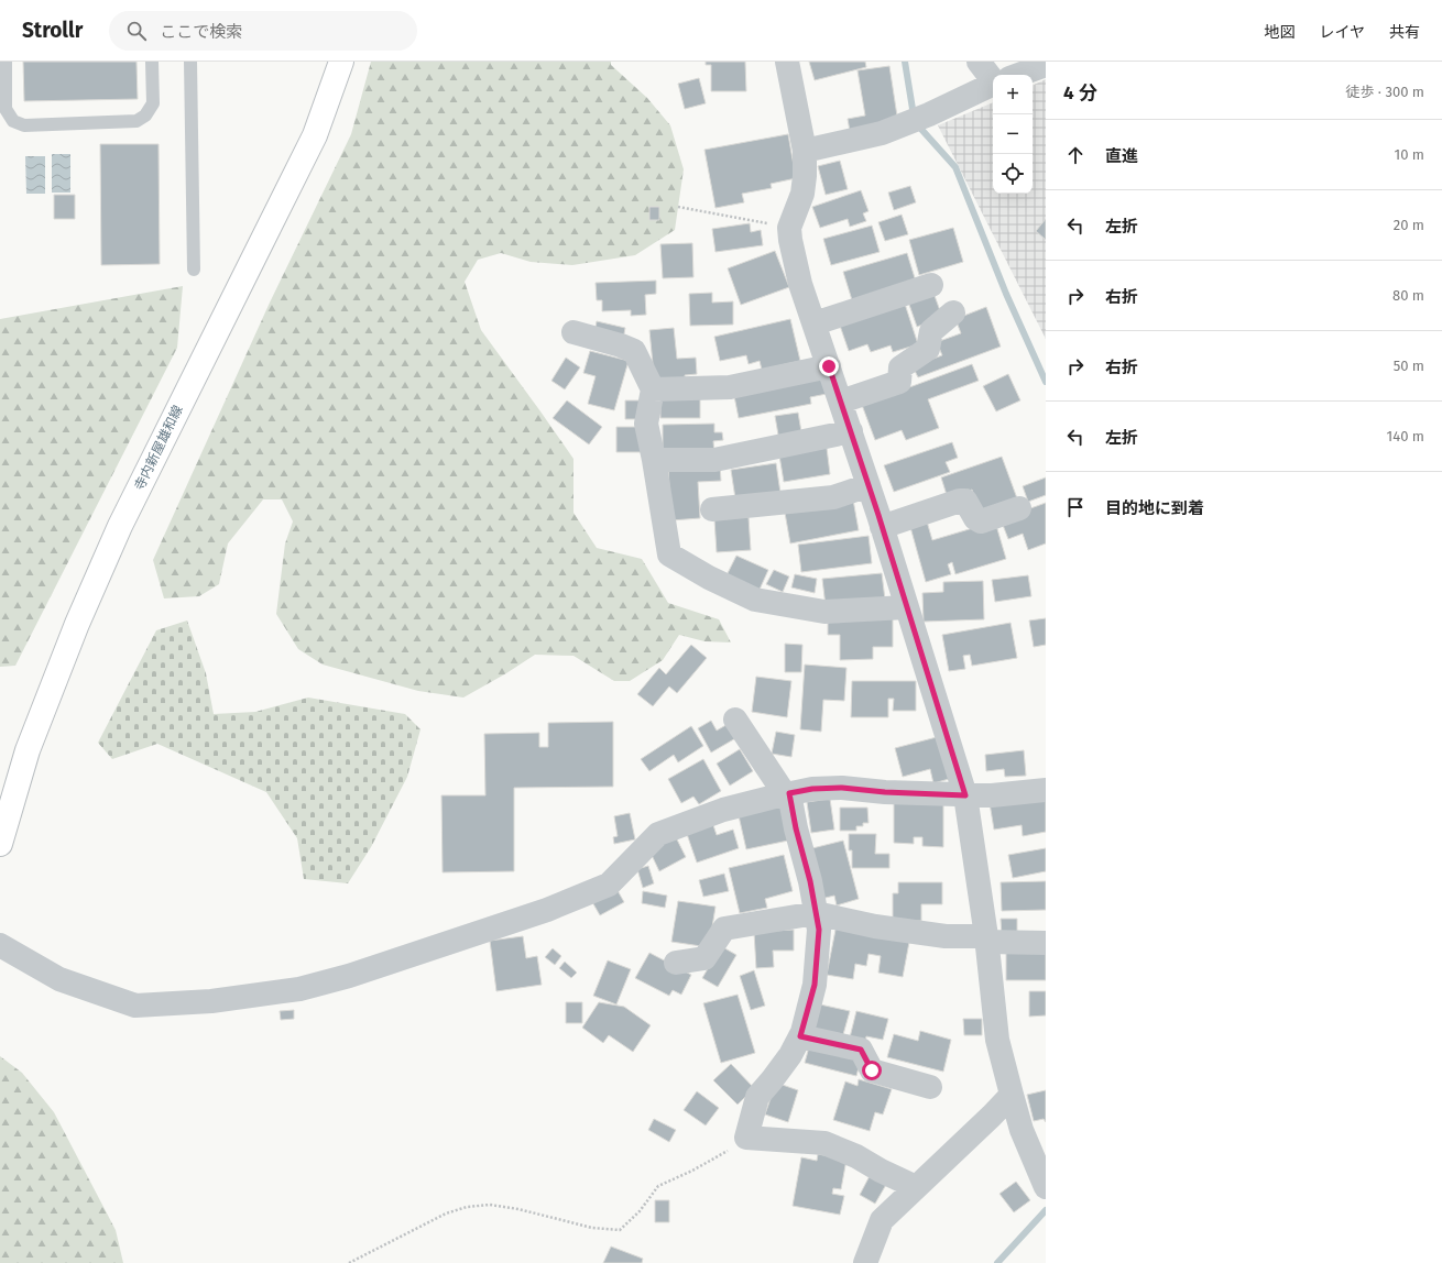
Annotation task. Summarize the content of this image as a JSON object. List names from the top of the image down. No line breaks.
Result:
{"streets":{"main road":["寺内新屋雄和線"]},"page":{"header":"Strollr","search":"ここで検索","nav":["地図","レイヤ","共有"],"heading":["4 分","徒歩 · 300 m"],"map_buttons":["+","−"],"list":[["直進","10 m"],["左折","20 m"],["右折","80 m"],["右折","50 m"],["左折","140 m"],"目的地に到着"]}}
